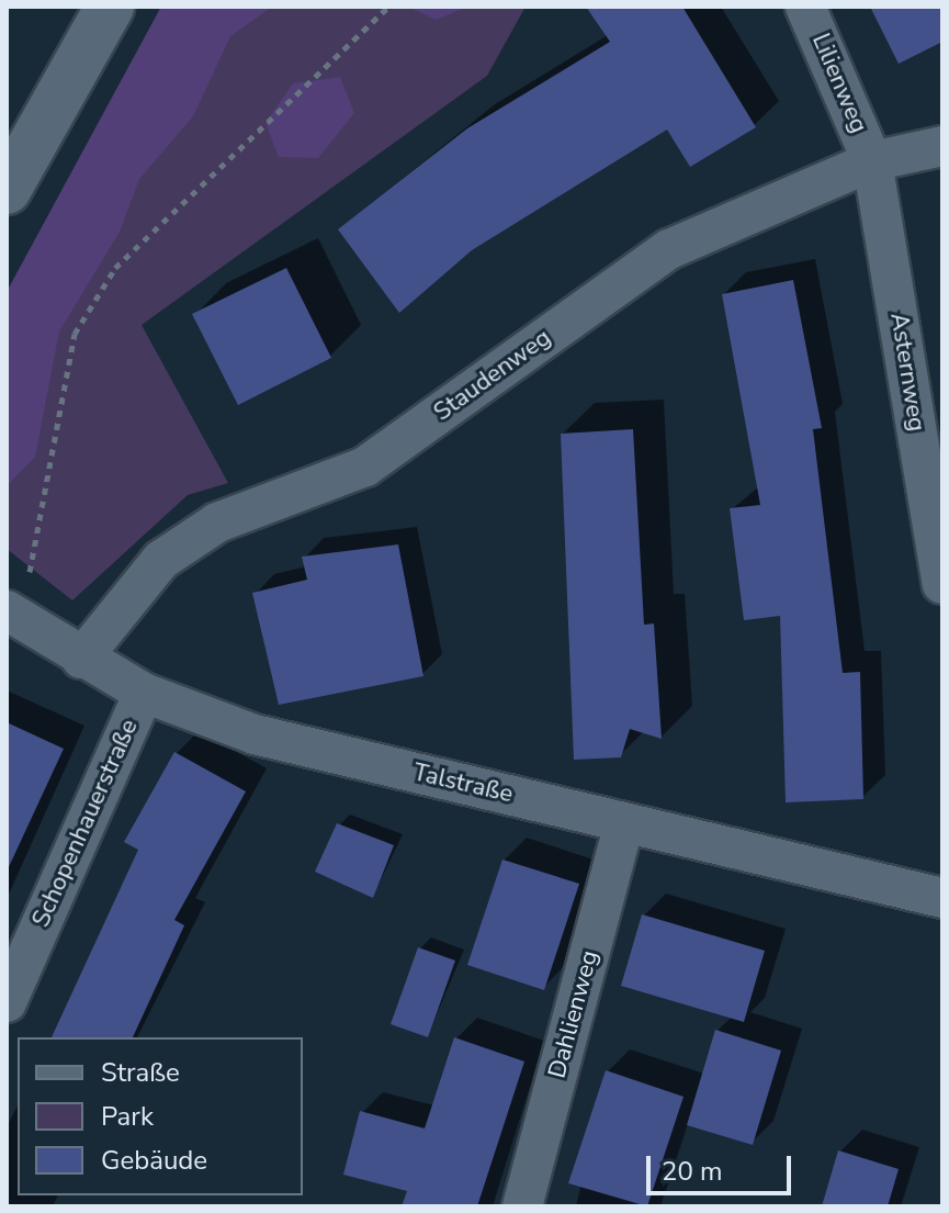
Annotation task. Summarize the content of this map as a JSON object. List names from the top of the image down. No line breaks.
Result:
{"streets":{"street":["Lilienweg","Asternweg","Staudenweg","Talstraße","Schopenhauerstraße","Dahlienweg"]},"crossings":[["Lilienweg","Asternweg"],["Lilienweg","Staudenweg"],["Asternweg","Staudenweg"],["Staudenweg","Talstraße"],["Talstraße","Schopenhauerstraße"],["Talstraße","Dahlienweg"]],"legend":["Straße","Park","Gebäude"],"scale_bar":"20 m"}
